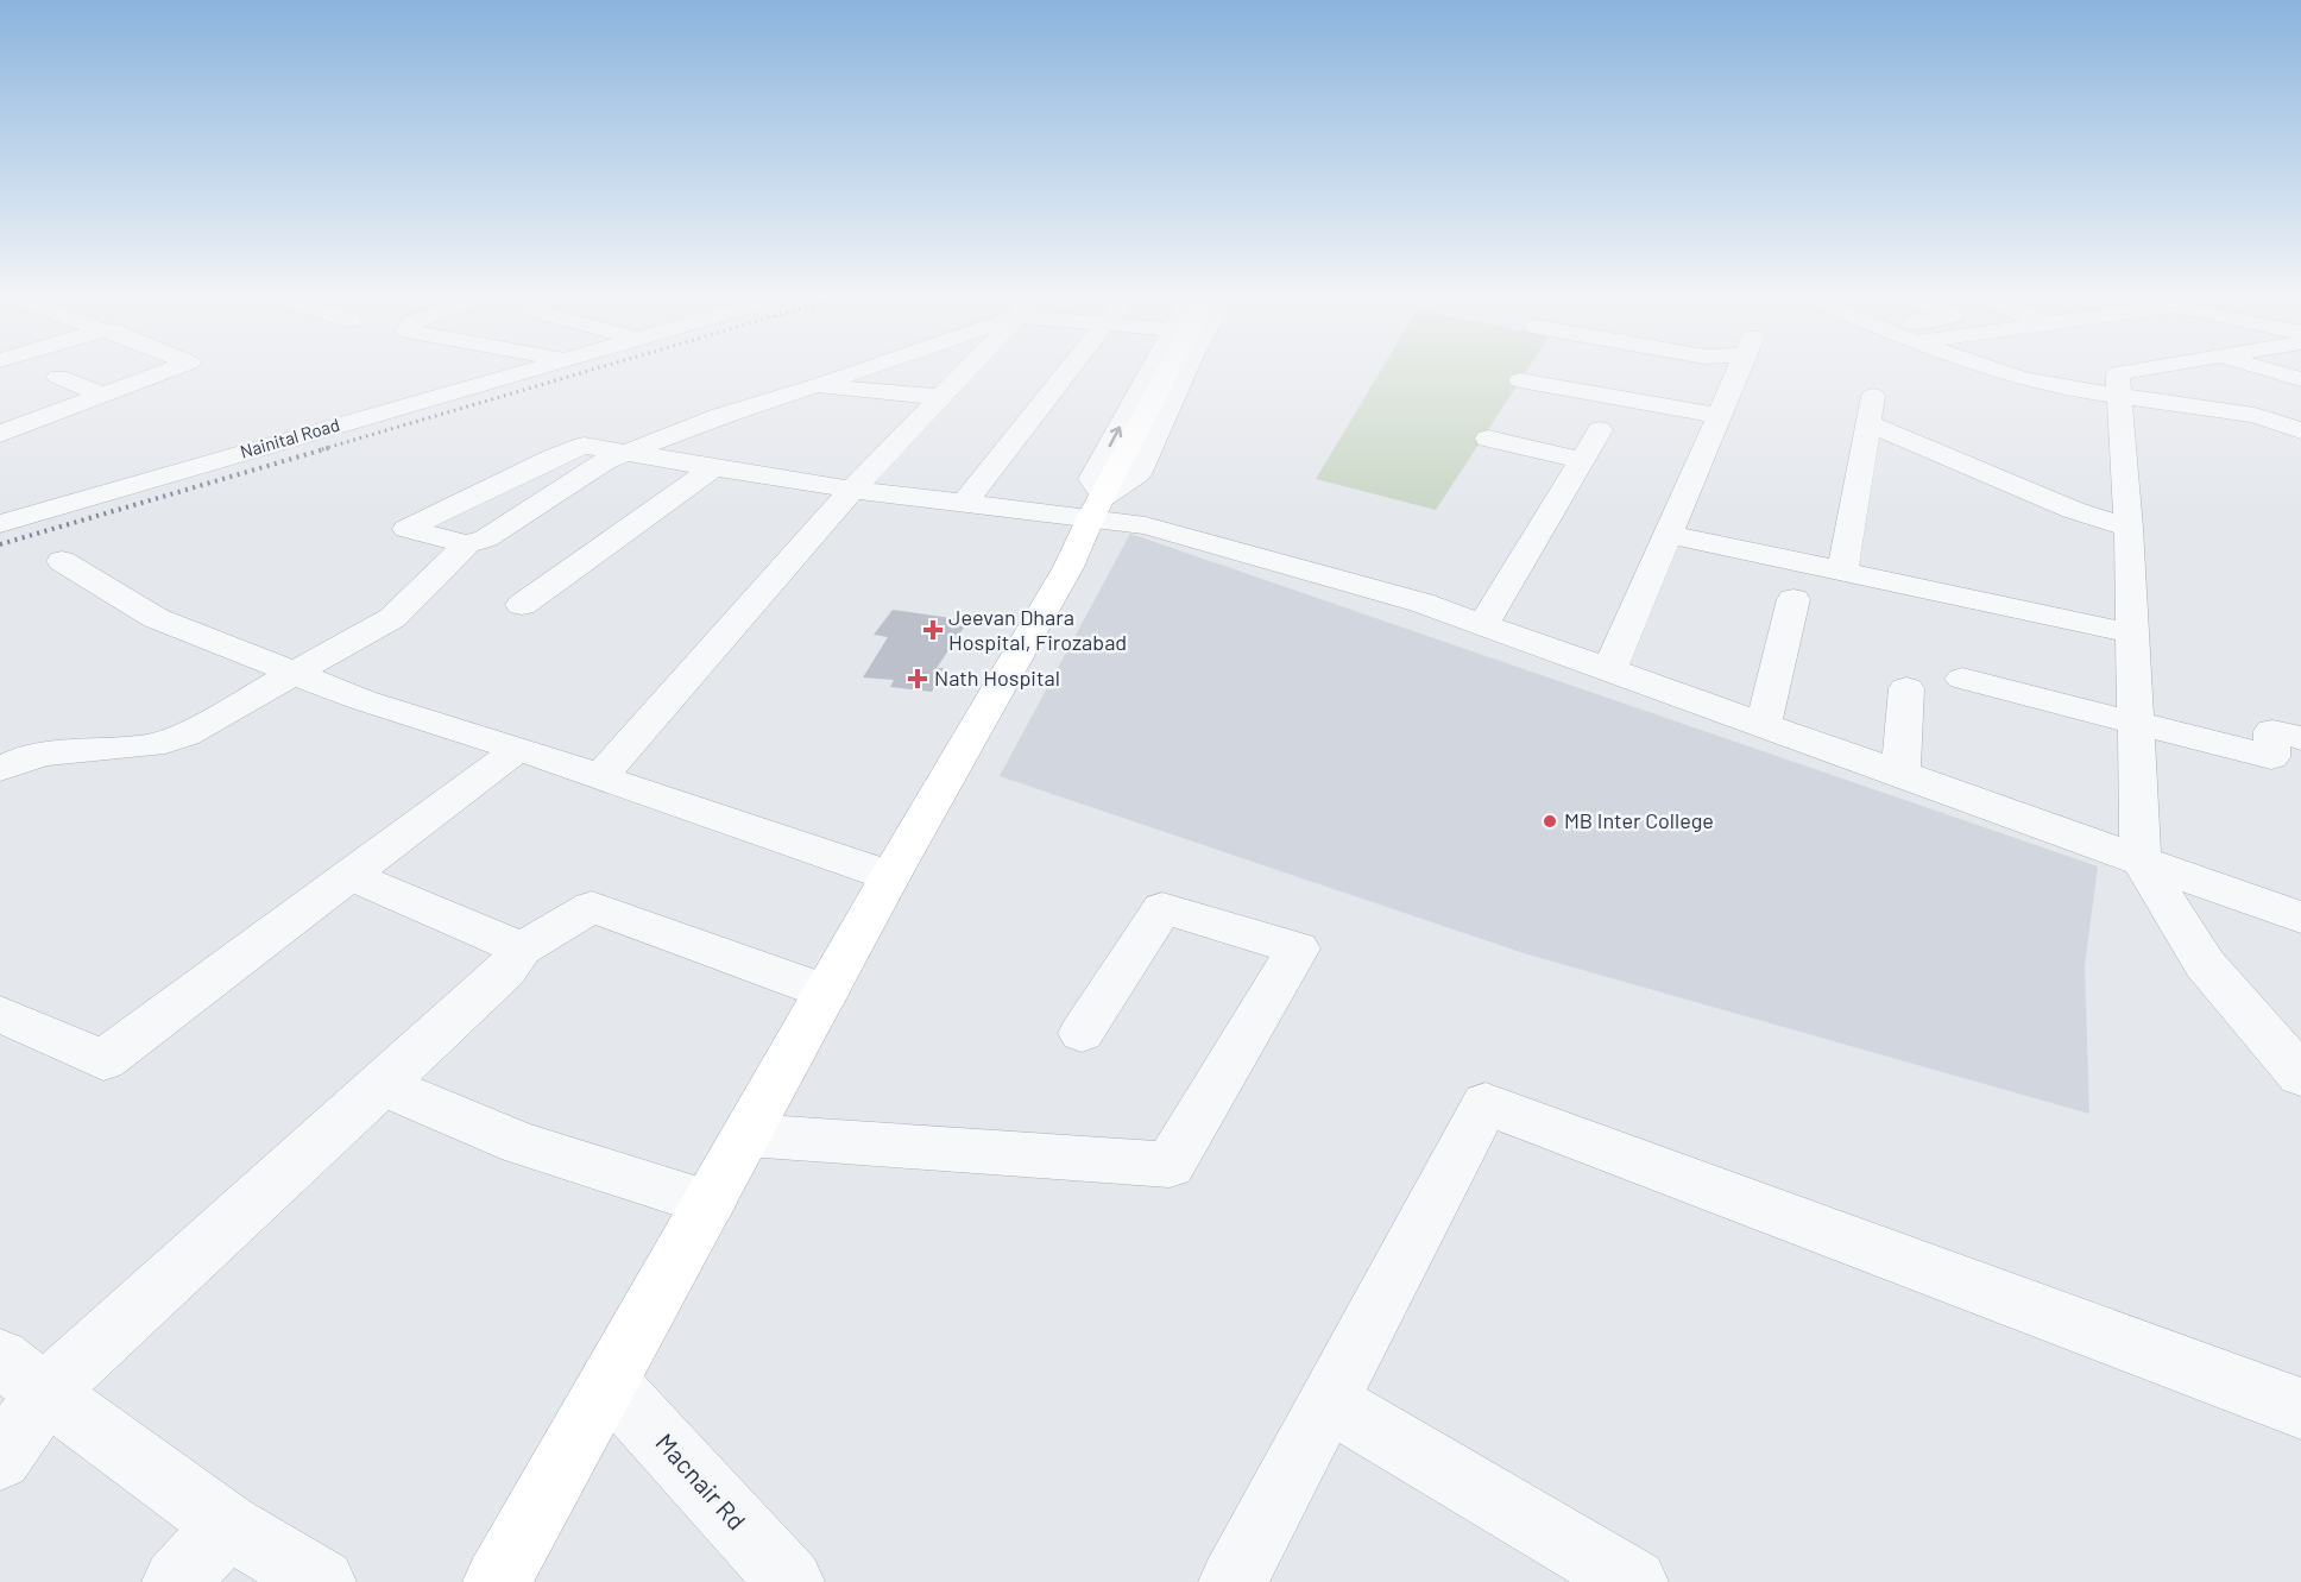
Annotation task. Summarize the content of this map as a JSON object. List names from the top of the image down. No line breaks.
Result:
{"streets":{"street":["Nainital Road","Macnair Rd"]},"places":{"health":["Jeevan Dhara Hospital, Firozabad","Nath Hospital"],"other":["MB Inter College"]}}
